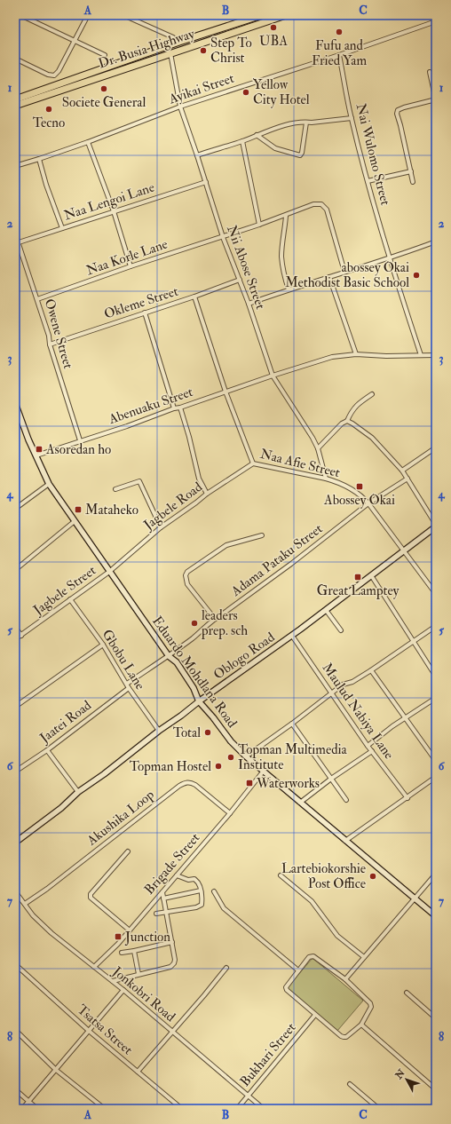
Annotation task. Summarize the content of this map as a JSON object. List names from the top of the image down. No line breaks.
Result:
{"streets":{"highway":["Dr. Busia Highway"],"main road":["Oblogo Road","Eduardo Mohdlana Road"],"street":["Ayikai Street","Nai Wulomo Street","Naa Lengoi Lane","Naa Korle Lane","Nii Abose Street","Okleme Street","Owene Street","Abenuaku Street","Naa Afie Street","Jagbele Road","Adama Pataku Street","Jagbele Street","Gbobu Lane","Maulud Nabiya Lane","Jaatei Road","Akushika Loop","Brigade Street","Jonkobri Road","Tsatsa Street","Bukhari Street"]},"crossings":[["Dr. Busia Highway","Nii Abose Street"],["Ayikai Street","Nai Wulomo Street"],["Ayikai Street","Nii Abose Street"],["Nai Wulomo Street","Abenuaku Street"],["Naa Lengoi Lane","Nii Abose Street"],["Naa Lengoi Lane","Owene Street"],["Naa Korle Lane","Nii Abose Street"],["Naa Korle Lane","Owene Street"],["Nii Abose Street","Okleme Street"],["Nii Abose Street","Abenuaku Street"],["Nii Abose Street","Naa Afie Street"],["Okleme Street","Owene Street"],["Okleme Street","Naa Afie Street"],["Owene Street","Abenuaku Street"],["Abenuaku Street","Naa Afie Street"],["Abenuaku Street","Eduardo Mohdlana Road"],["Naa Afie Street","Jagbele Road"],["Naa Afie Street","Adama Pataku Street"],["Naa Afie Street","Oblogo Road"],["Jagbele Road","Jagbele Street"],["Jagbele Road","Eduardo Mohdlana Road"],["Adama Pataku Street","Gbobu Lane"],["Adama Pataku Street","Eduardo Mohdlana Road"],["Jagbele Street","Gbobu Lane"],["Jagbele Street","Eduardo Mohdlana Road"],["Oblogo Road","Gbobu Lane"],["Oblogo Road","Eduardo Mohdlana Road"],["Oblogo Road","Maulud Nabiya Lane"],["Gbobu Lane","Jaatei Road"],["Eduardo Mohdlana Road","Brigade Street"],["Akushika Loop","Brigade Street"],["Akushika Loop","Jonkobri Road"],["Brigade Street","Jonkobri Road"],["Jonkobri Road","Bukhari Street"]],"places":{"other":["UBA","Fufu and Fried Yam","Step To Christ","Societe General","Yellow City Hotel","Tecno","abossey Okai Methodist Basic School","leaders prep. sch","Total","Topman Multimedia Institute","Topman Hostel","Lartebiokorshie Post Office"],"transit":["Asoredan ho","Abossey Okai","Mataheko","Great Lamptey","Waterworks","Junction"]},"north":"top left","grid":{"columns":["A","B","C"],"rows":["1","2","3","4","5","6","7","8"]}}
